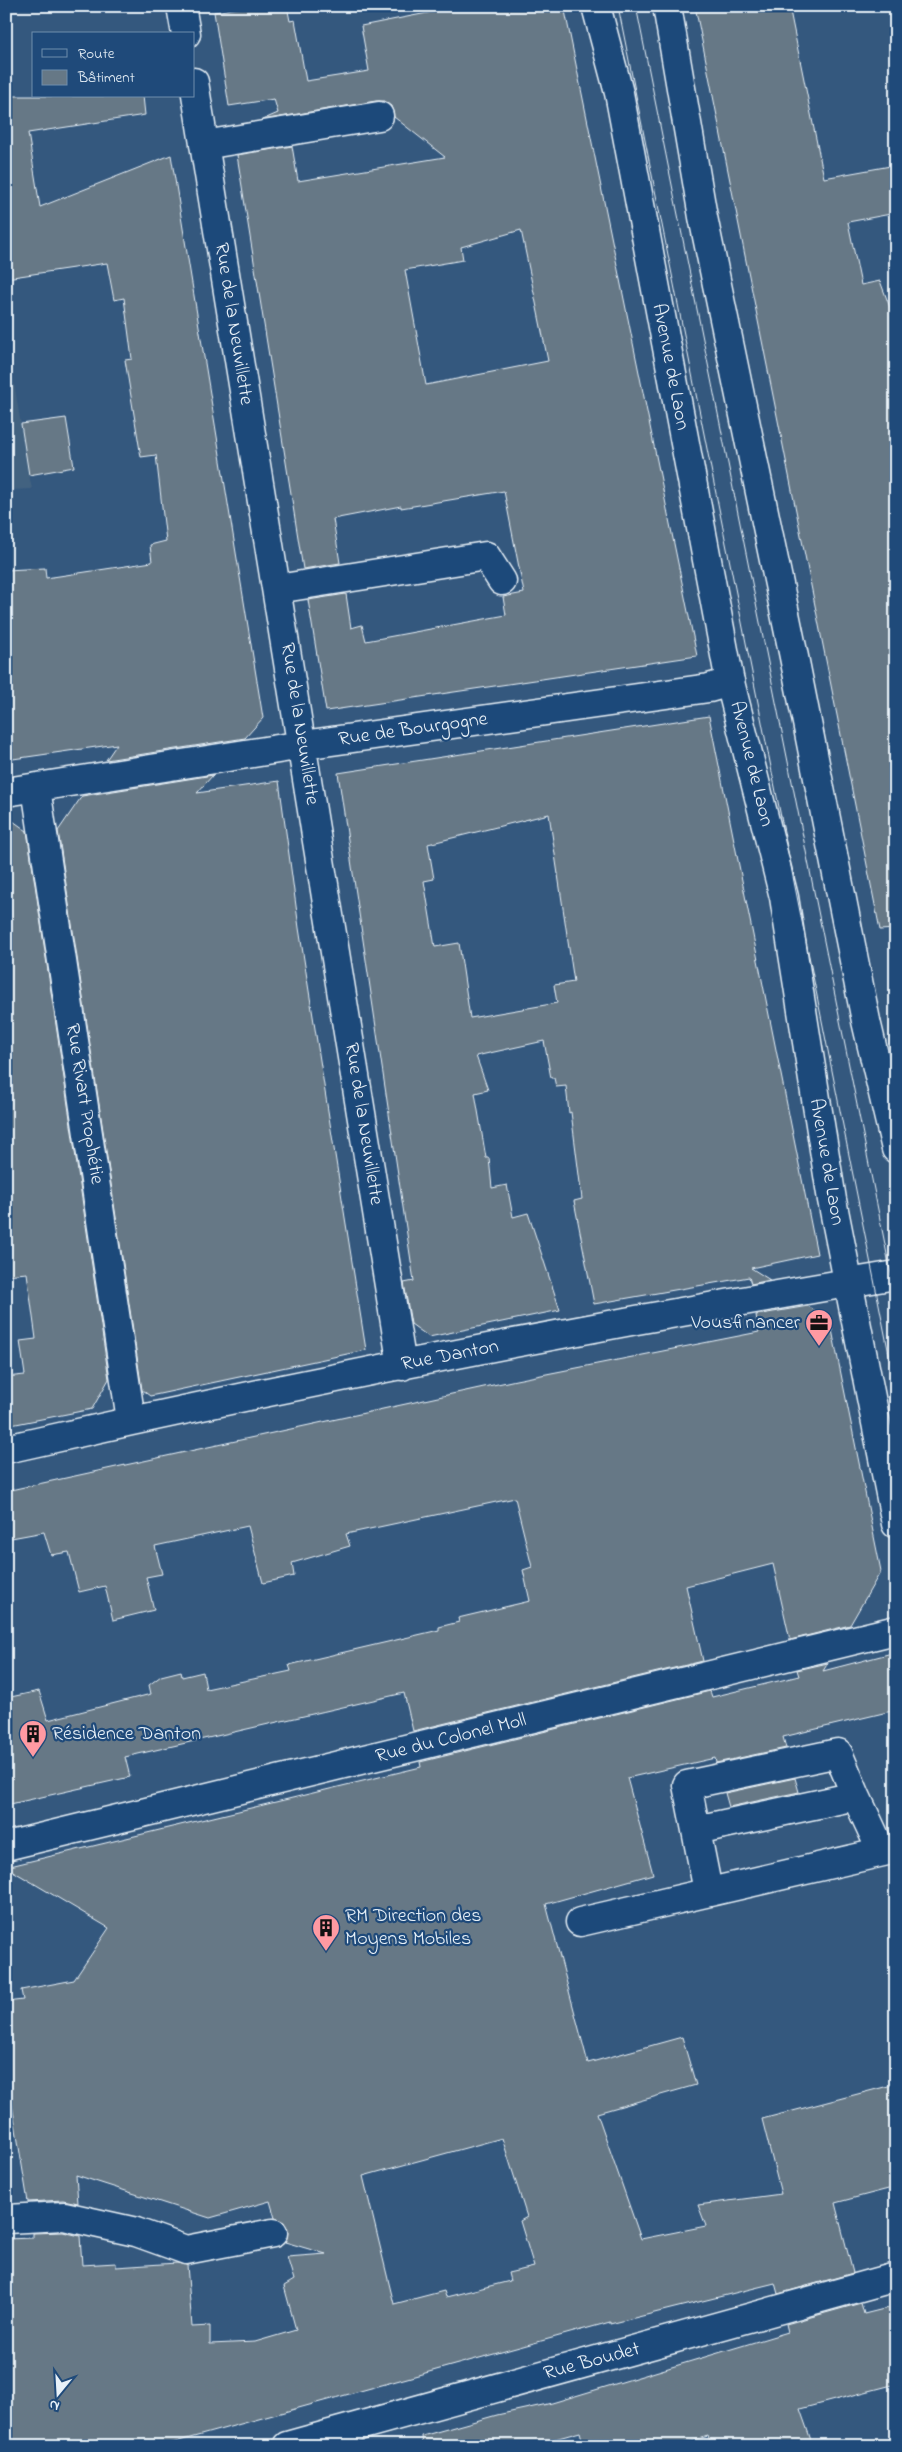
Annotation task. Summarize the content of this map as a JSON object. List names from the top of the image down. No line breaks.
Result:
{"streets":{"street":["Rue de la Neuvillette","Avenue de Laon","Rue de Bourgogne","Rue Rivart Prophétie","Rue Danton","Rue du Colonel Moll","Rue Boudet"]},"crossings":[["Rue de la Neuvillette","Rue de Bourgogne"],["Rue de la Neuvillette","Rue Danton"],["Avenue de Laon","Rue de Bourgogne"],["Avenue de Laon","Rue Danton"],["Rue de Bourgogne","Rue Rivart Prophétie"],["Rue Rivart Prophétie","Rue Danton"]],"places":{"office":["Vousfinancer"],"building":["Résidence Danton","RM Direction des Moyens Mobiles"]},"legend":["Route","Bâtiment"],"north":"bottom"}
